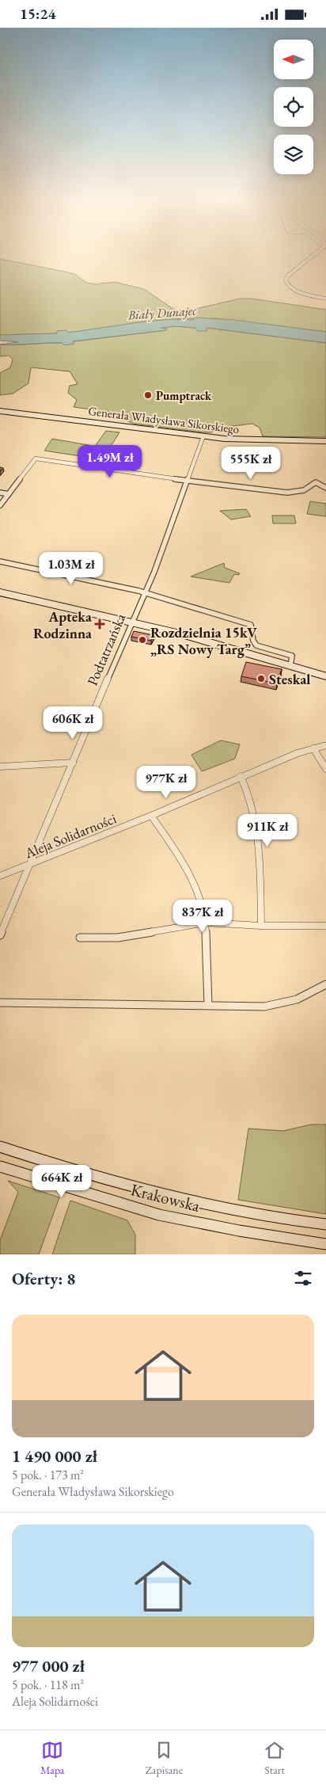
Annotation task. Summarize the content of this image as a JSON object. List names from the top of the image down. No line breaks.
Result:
{"streets":{"street":["Generała Władysława Sikorskiego","Podtatrzańska","Aleja Solidarności","Krakowska"]},"crossings":[["Generała Władysława Sikorskiego","Podtatrzańska"],["Podtatrzańska","Aleja Solidarności"]],"water":["Biały Dunajec"],"places":{"other":["Pumptrack","Rozdzielnia 15kV „RS Nowy Targ”","Steskal"],"health":["Apteka Rodzinna"]},"north":"left","page":{"status":"15:24","price":["1.49M zł","555K zł","1.03M zł","606K zł","977K zł","911K zł","837K zł","664K zł"],"heading":"Oferty: 8","list":[{"name":"1 490 000 zł","note":"5 pok. · 173 m² · Generała Władysława Sikorskiego"},{"name":"977 000 zł","note":"5 pok. · 118 m² · Aleja Solidarności"}],"tabs":["Mapa","Zapisane","Start"]}}
